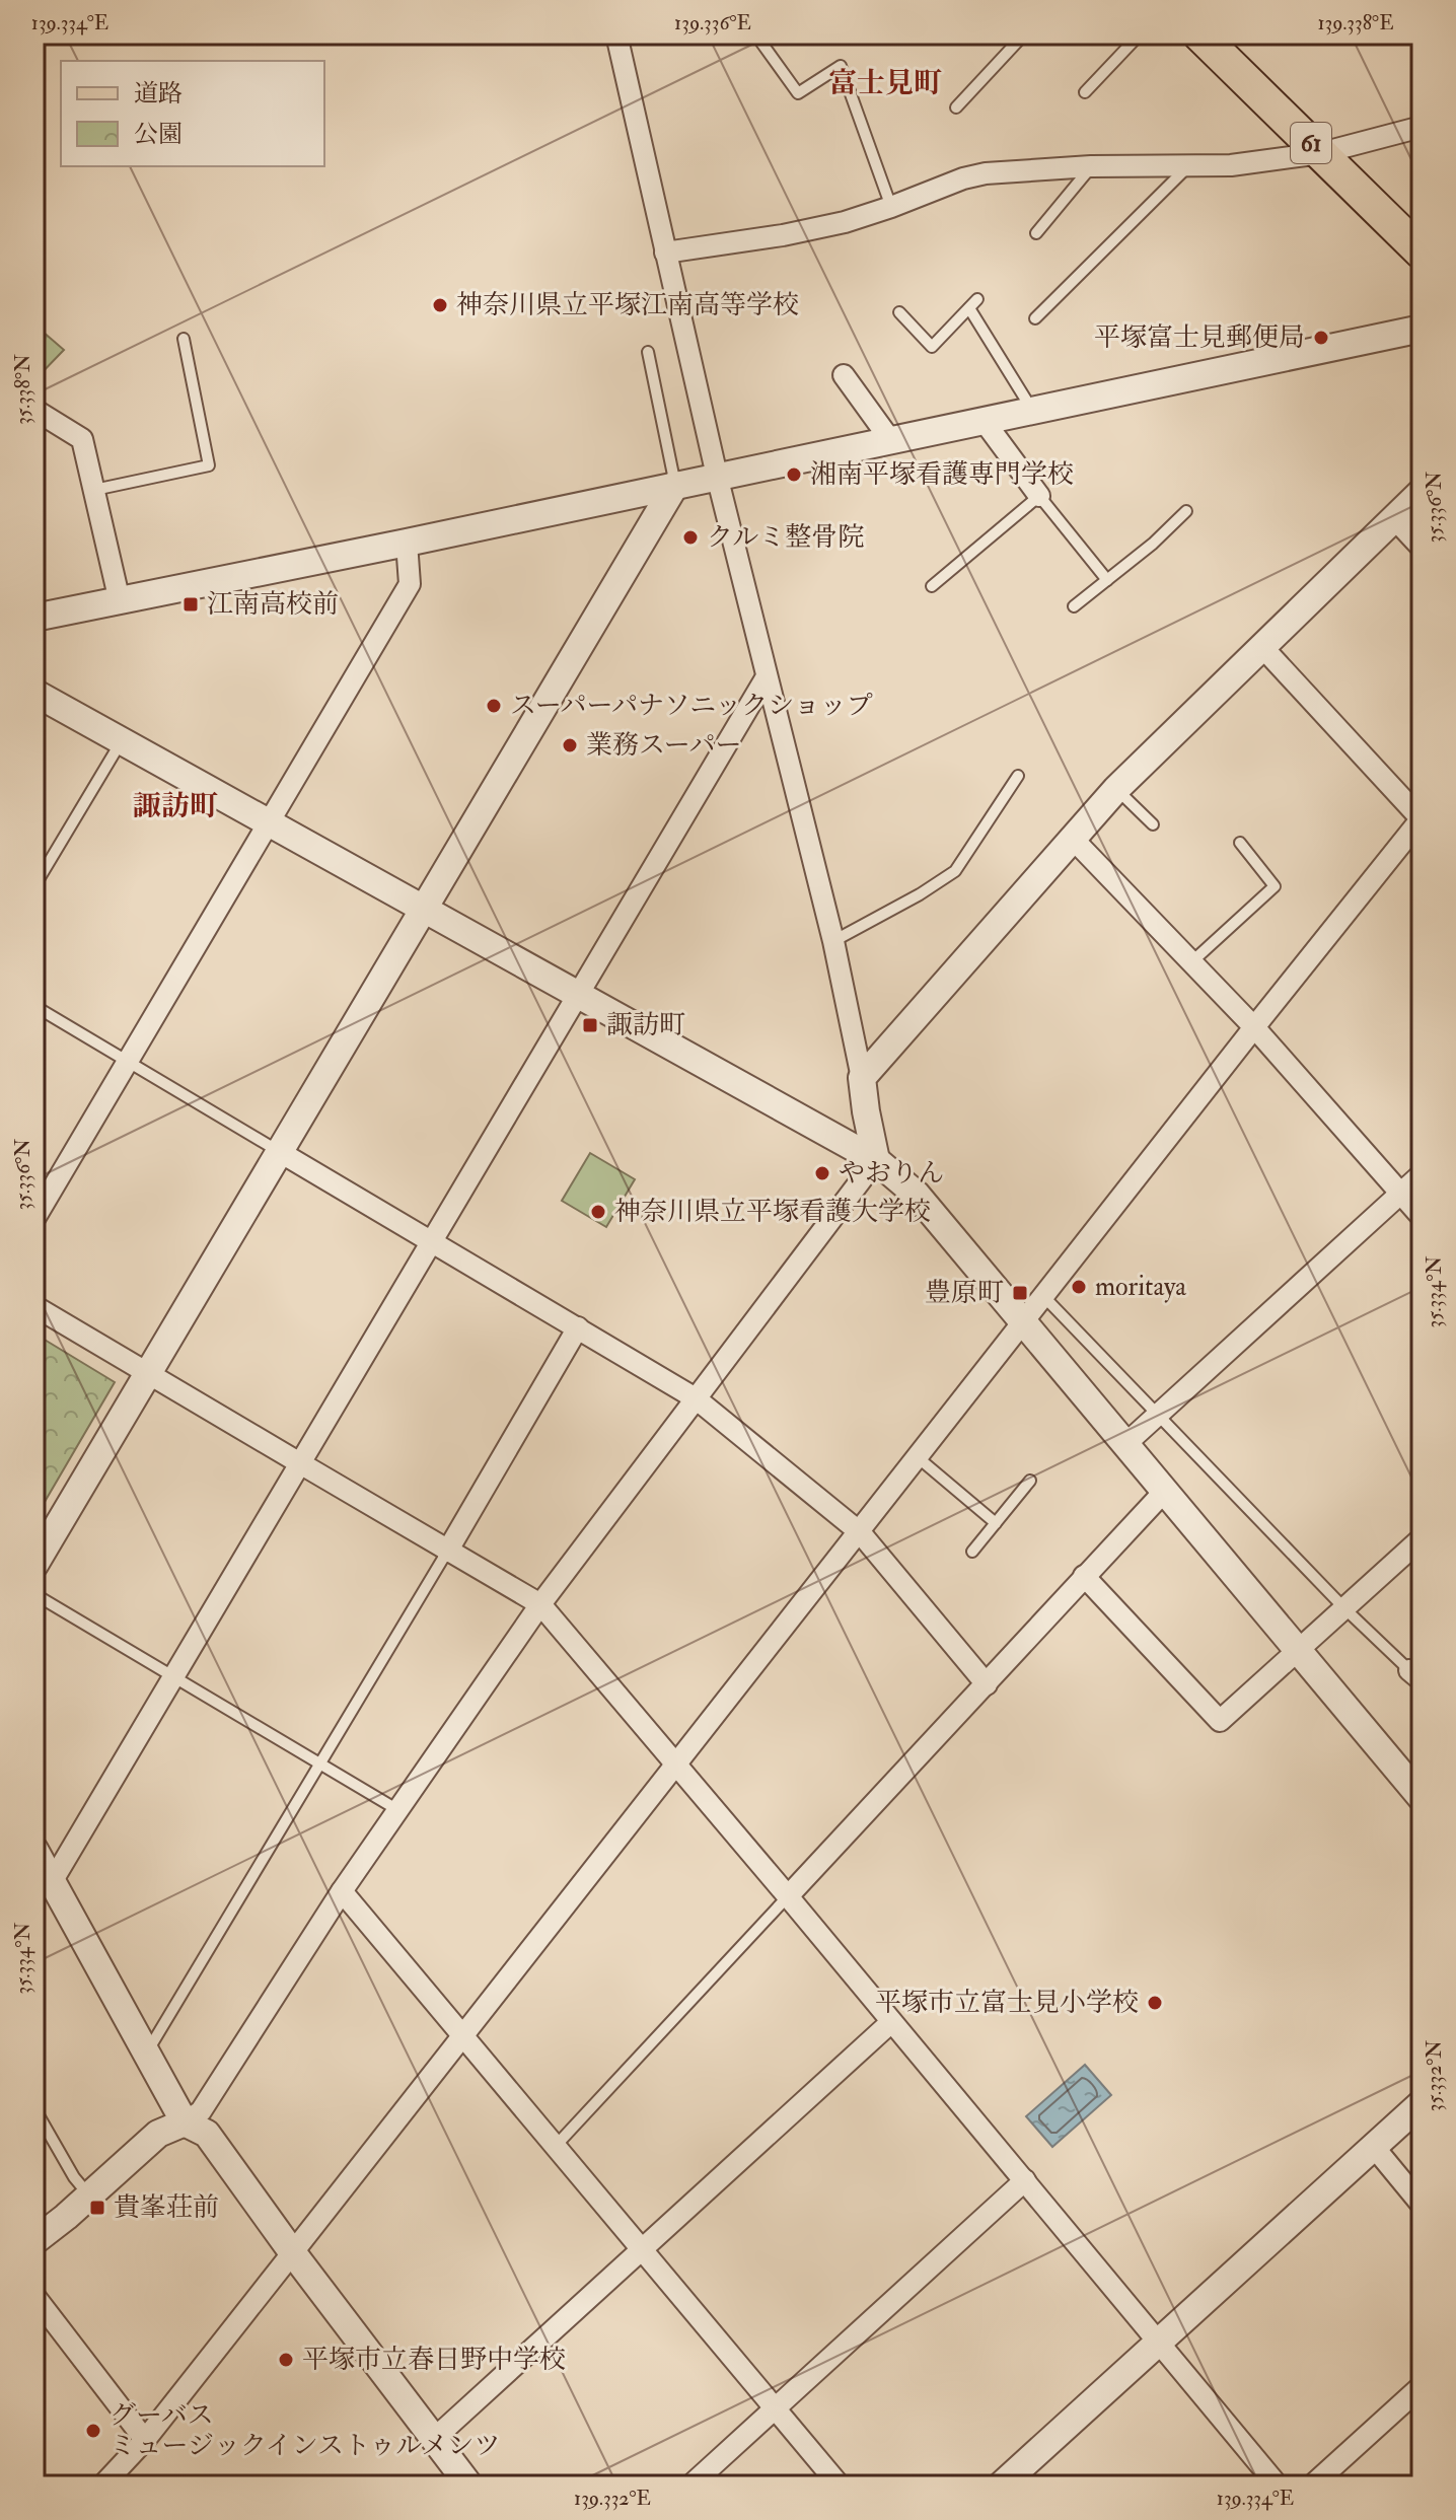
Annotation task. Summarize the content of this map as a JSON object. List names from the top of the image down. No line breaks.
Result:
{"streets":{"main road":["61"]},"districts":["富士見町","諏訪町"],"places":{"other":["神奈川県立平塚江南高等学校","平塚富士見郵便局","湘南平塚看護専門学校","クルミ整骨院","スーパーパナソニックショップ","業務スーパー","やおりん","神奈川県立平塚看護大学校","moritaya","平塚市立富士見小学校","平塚市立春日野中学校","グーバス ミュージックインストゥルメンツ"],"transit":["江南高校前","諏訪町","豊原町","貴峯荘前"]},"legend":["道路","公園"],"coordinates":["139.334°E","139.336°E","139.338°E","35.338°N","35.336°N","35.334°N","35.332°N","139.332°E"]}
